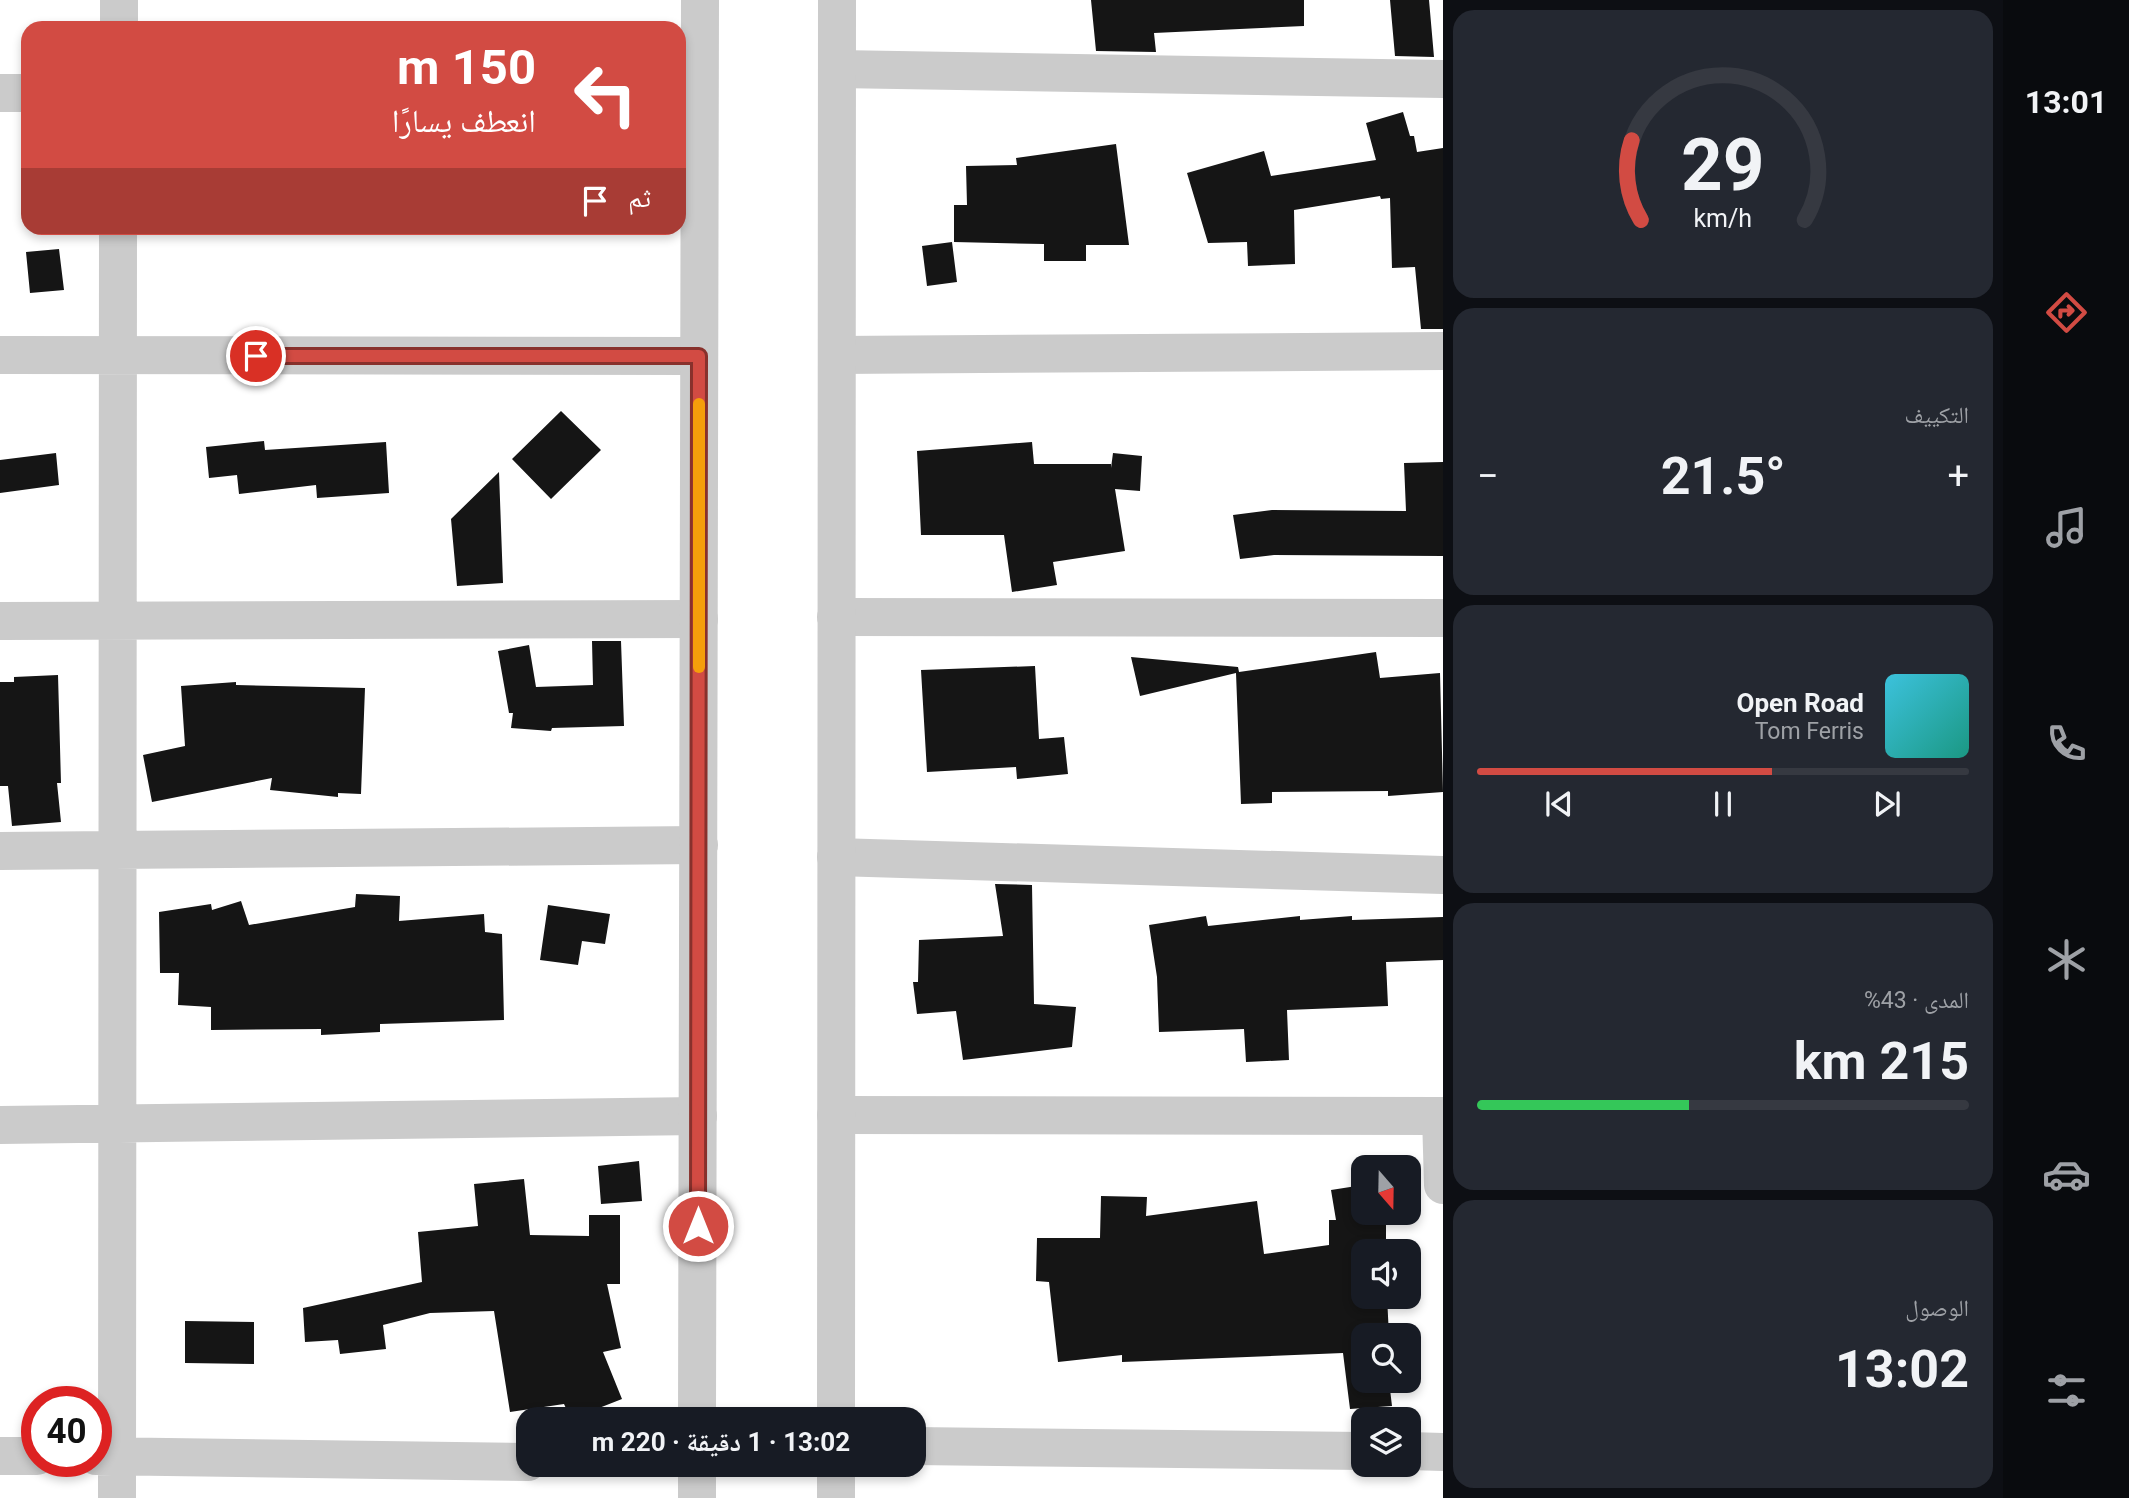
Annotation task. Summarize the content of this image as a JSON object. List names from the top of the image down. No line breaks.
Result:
{"north":"bottom","page":{"tabs":"13:01","turn":["150 m","انعطف يسارًا"],"then":"ثم","tile":["التكييف",["المدى · 43%","215 km"],["الوصول","13:02"]],"heat":["−","21.5°","+"],"song":["Open Road","Tom Ferris"],"limit":"40","trip":"13:02 · 1 دقيقة · 220 m","gauge":["29","km/h"]}}
